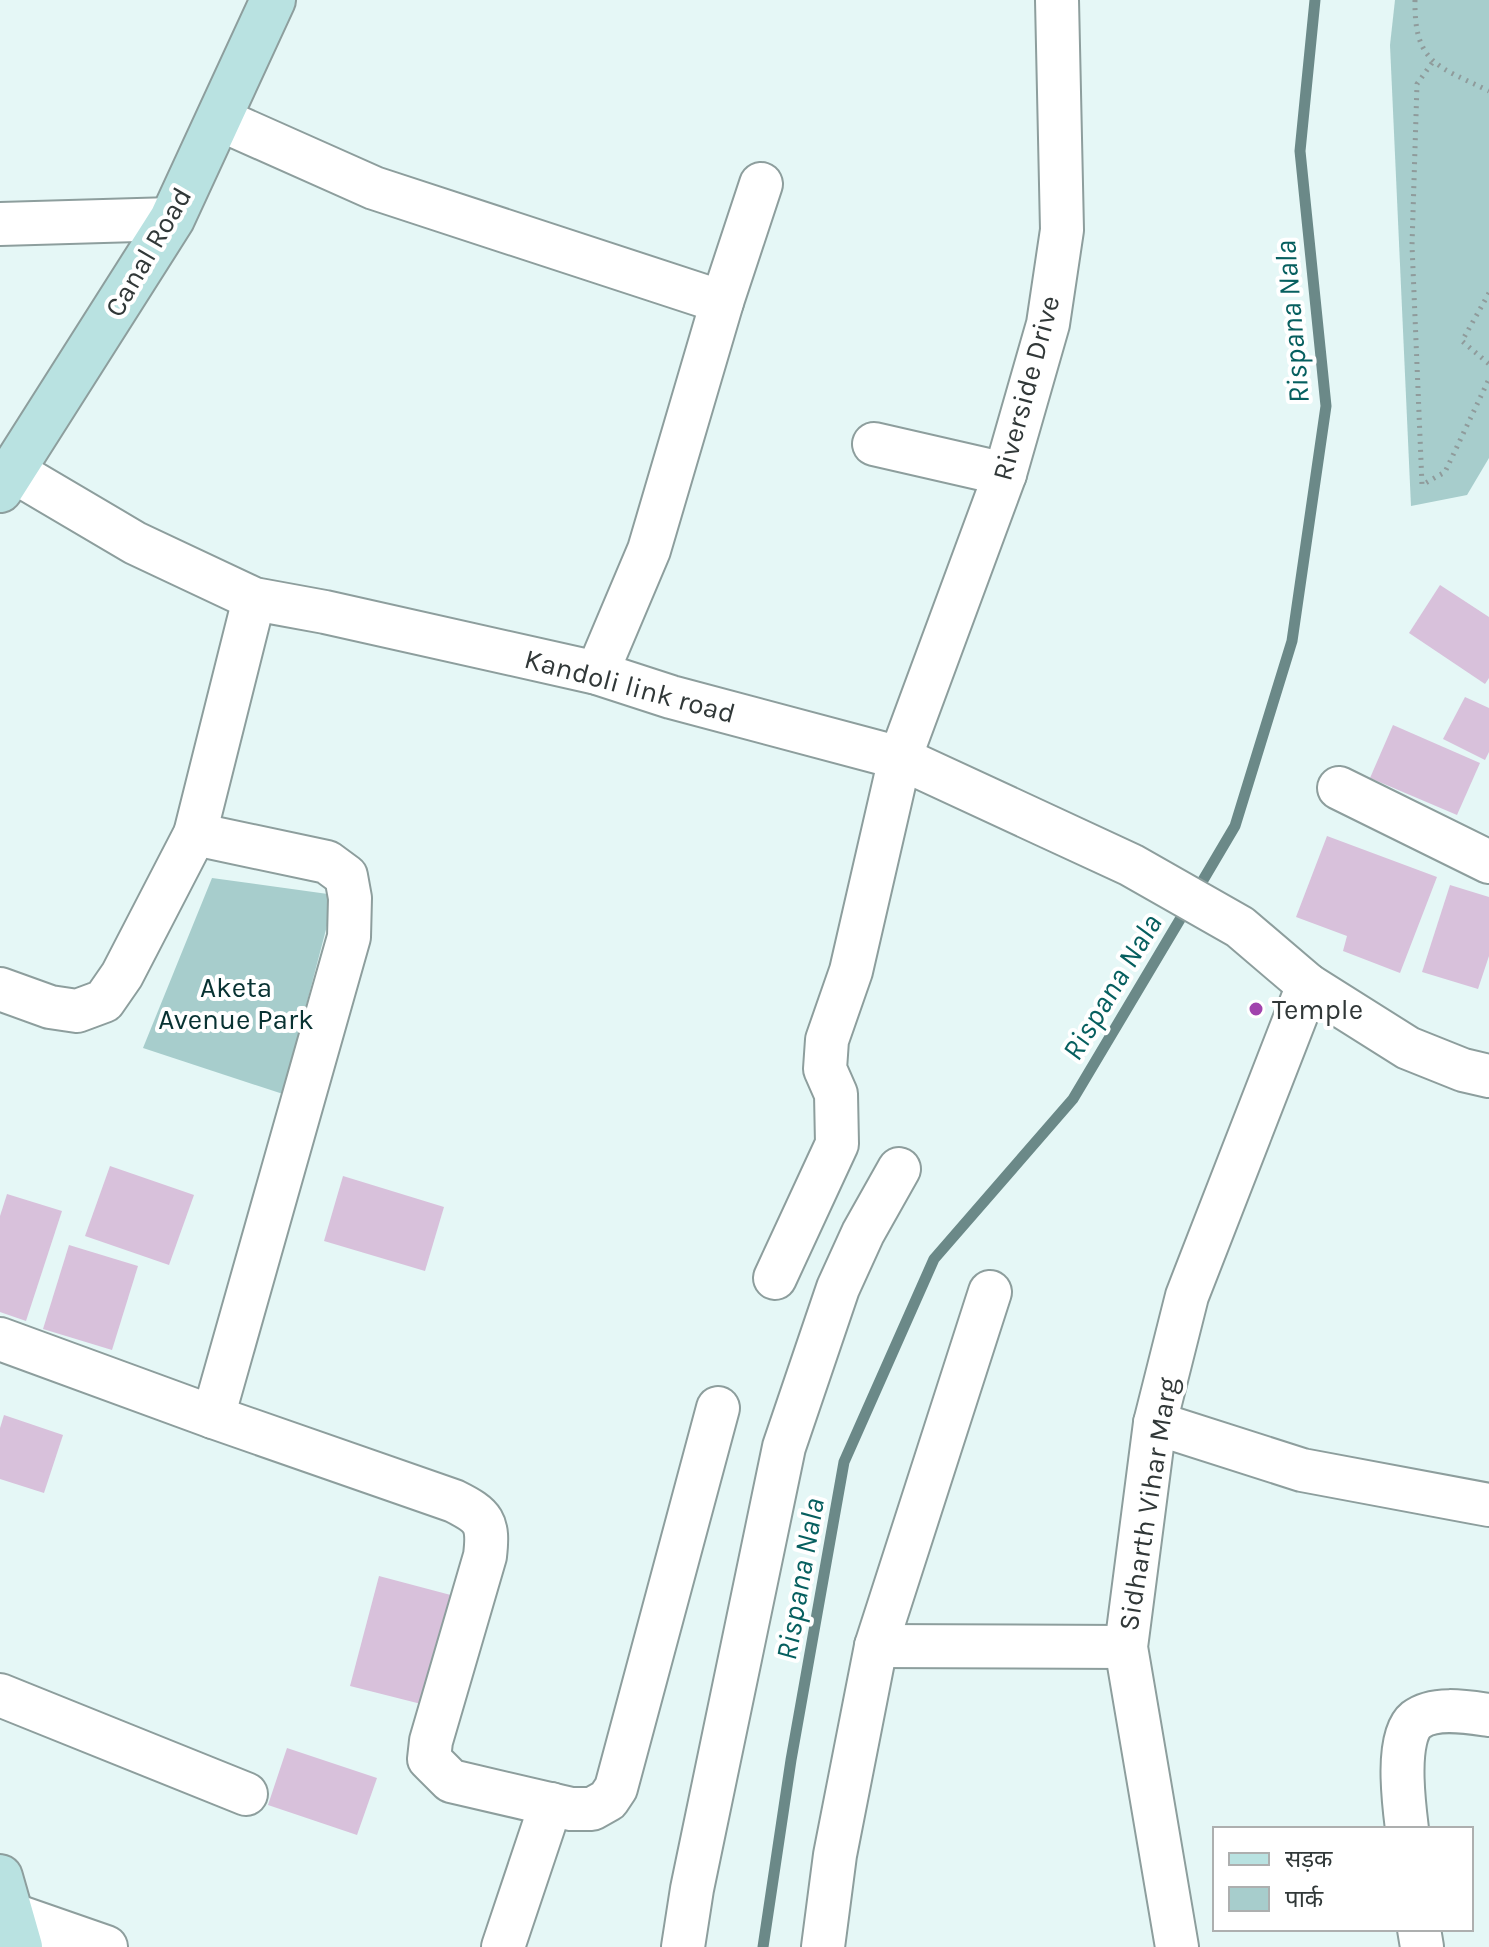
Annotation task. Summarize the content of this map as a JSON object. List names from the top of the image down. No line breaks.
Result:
{"streets":{"street":["Canal Road","Riverside Drive","Kandoli link road","Sidharth Vihar Marg"]},"crossings":[["Canal Road","Kandoli link road"],["Riverside Drive","Kandoli link road"],["Kandoli link road","Sidharth Vihar Marg"]],"water":["Rispana Nala"],"parks":["Aketa Avenue Park"],"places":["Temple"],"legend":["सड़क","पार्क"]}
